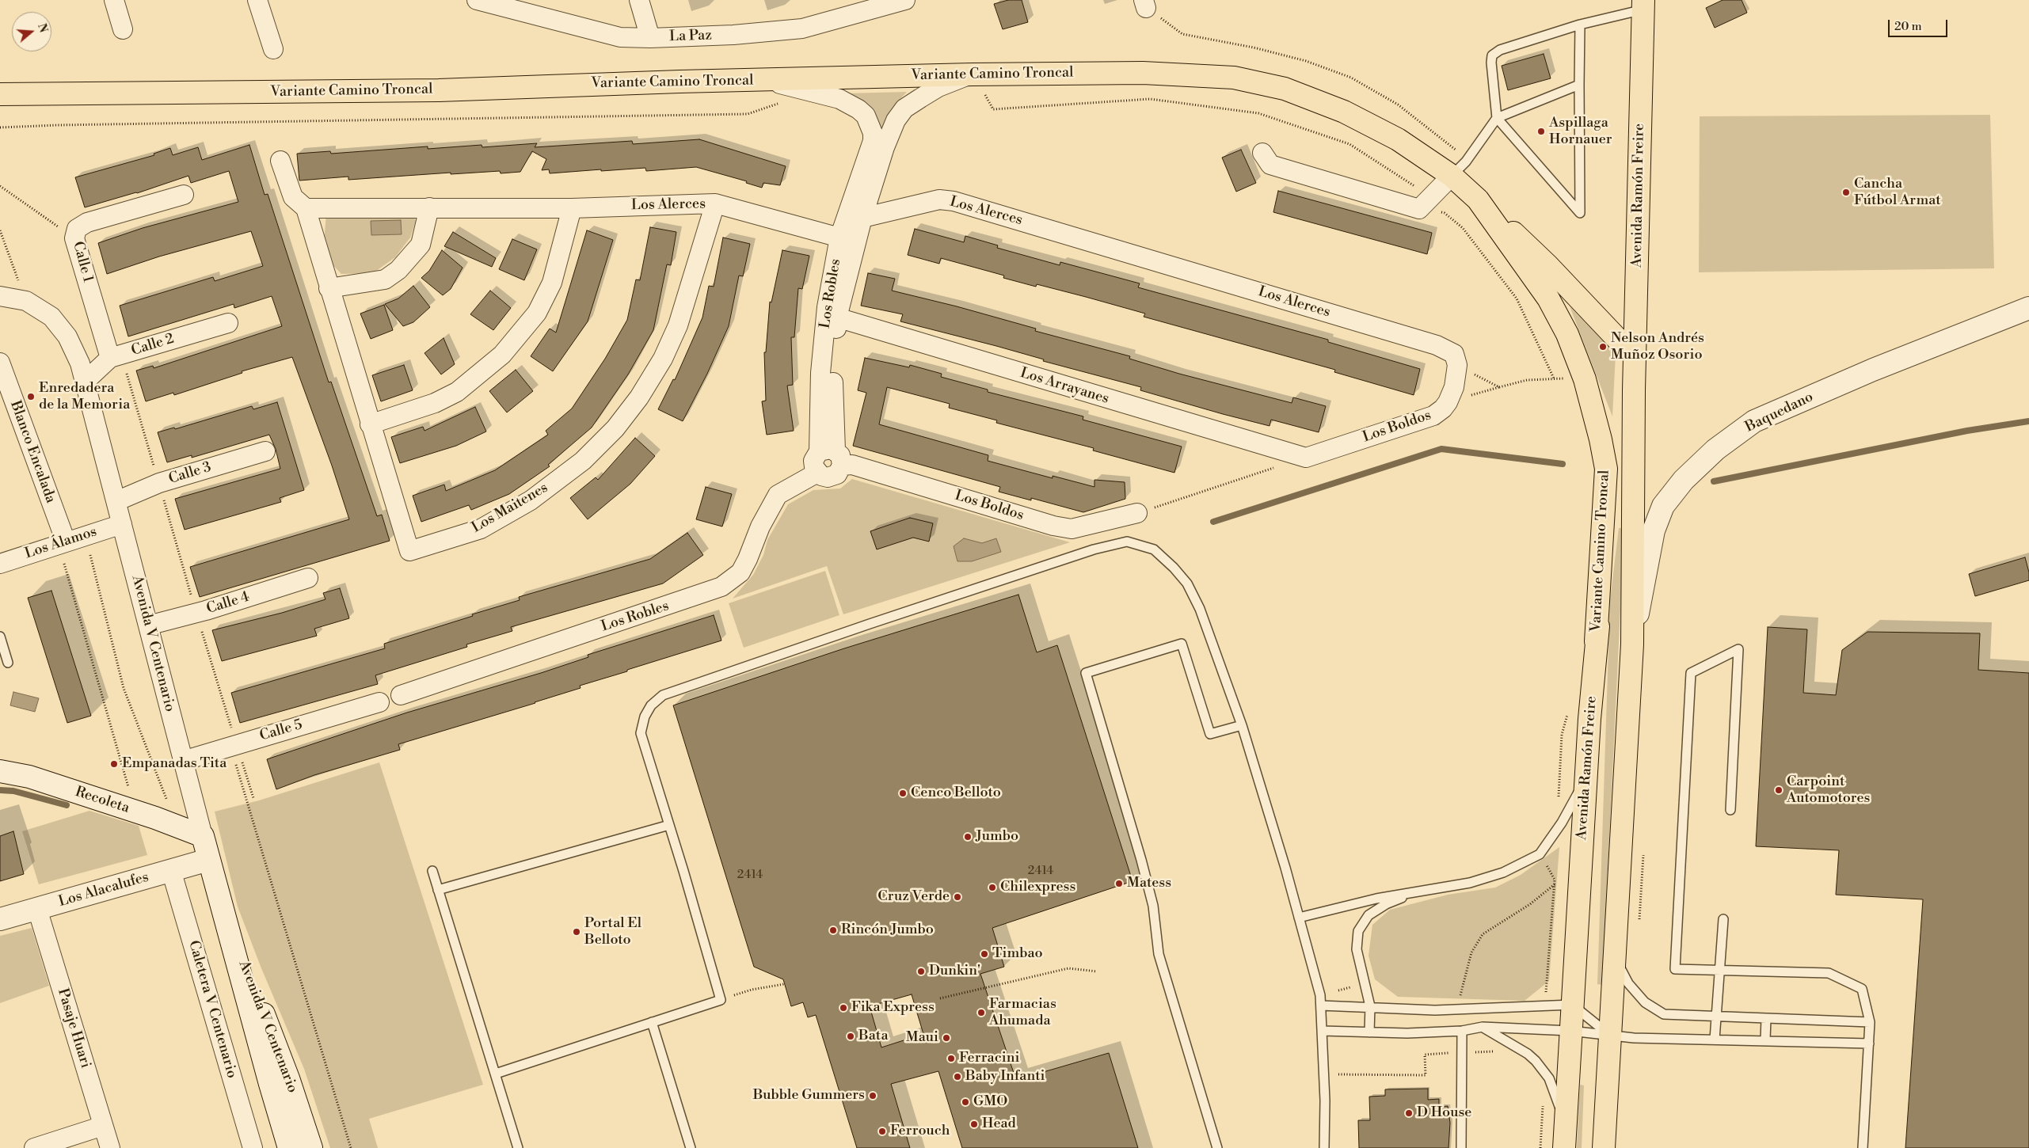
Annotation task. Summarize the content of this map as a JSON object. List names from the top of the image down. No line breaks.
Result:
{"streets":{"main road":["Variante Camino Troncal","Avenida Ramón Freire","Baquedano","Avenida V Centenario","Recoleta","Los Alacalufes"],"street":["La Paz","Los Alerces","Calle 1","Los Robles","Calle 2","Los Arrayanes","Los Boldos","Blanco Encalada","Calle 3","Los Maitenes","Los Álamos","Calle 4","Calle 5","Caletera V Centenario","Pasaje Huari"]},"crossings":[["Variante Camino Troncal","Avenida Ramón Freire"],["Variante Camino Troncal","Los Robles"],["Avenida Ramón Freire","Baquedano"],["Los Alerces","Los Robles"],["Los Alerces","Los Boldos"],["Los Alerces","Los Maitenes"],["Calle 1","Calle 2"],["Los Robles","Los Arrayanes"],["Los Robles","Los Boldos"],["Calle 2","Avenida V Centenario"],["Los Arrayanes","Los Boldos"],["Blanco Encalada","Los Álamos"],["Calle 3","Avenida V Centenario"],["Los Álamos","Avenida V Centenario"],["Calle 4","Avenida V Centenario"],["Avenida V Centenario","Calle 5"],["Avenida V Centenario","Recoleta"],["Avenida V Centenario","Los Alacalufes"],["Los Alacalufes","Caletera V Centenario"],["Los Alacalufes","Pasaje Huari"]],"places":["Aspillaga Hornauer","Cancha Fútbol Armat","Nelson Andrés Muñoz Osorio","Enredadera de la Memoria","Empanadas Tita","Carpoint Automotores","Cenco Belloto","Jumbo","Matess","Chilexpress","Cruz Verde","Rincón Jumbo","Portal El Belloto","Timbao","Dunkin'","Fika Express","Farmacias Ahumada","Bata","Maui","Ferracini","Baby Infanti","Bubble Gummers","GMO","D House","Head","Ferrouch"],"house_numbers":["2414","2414"],"scale_bar":"20 m","north":"right"}
